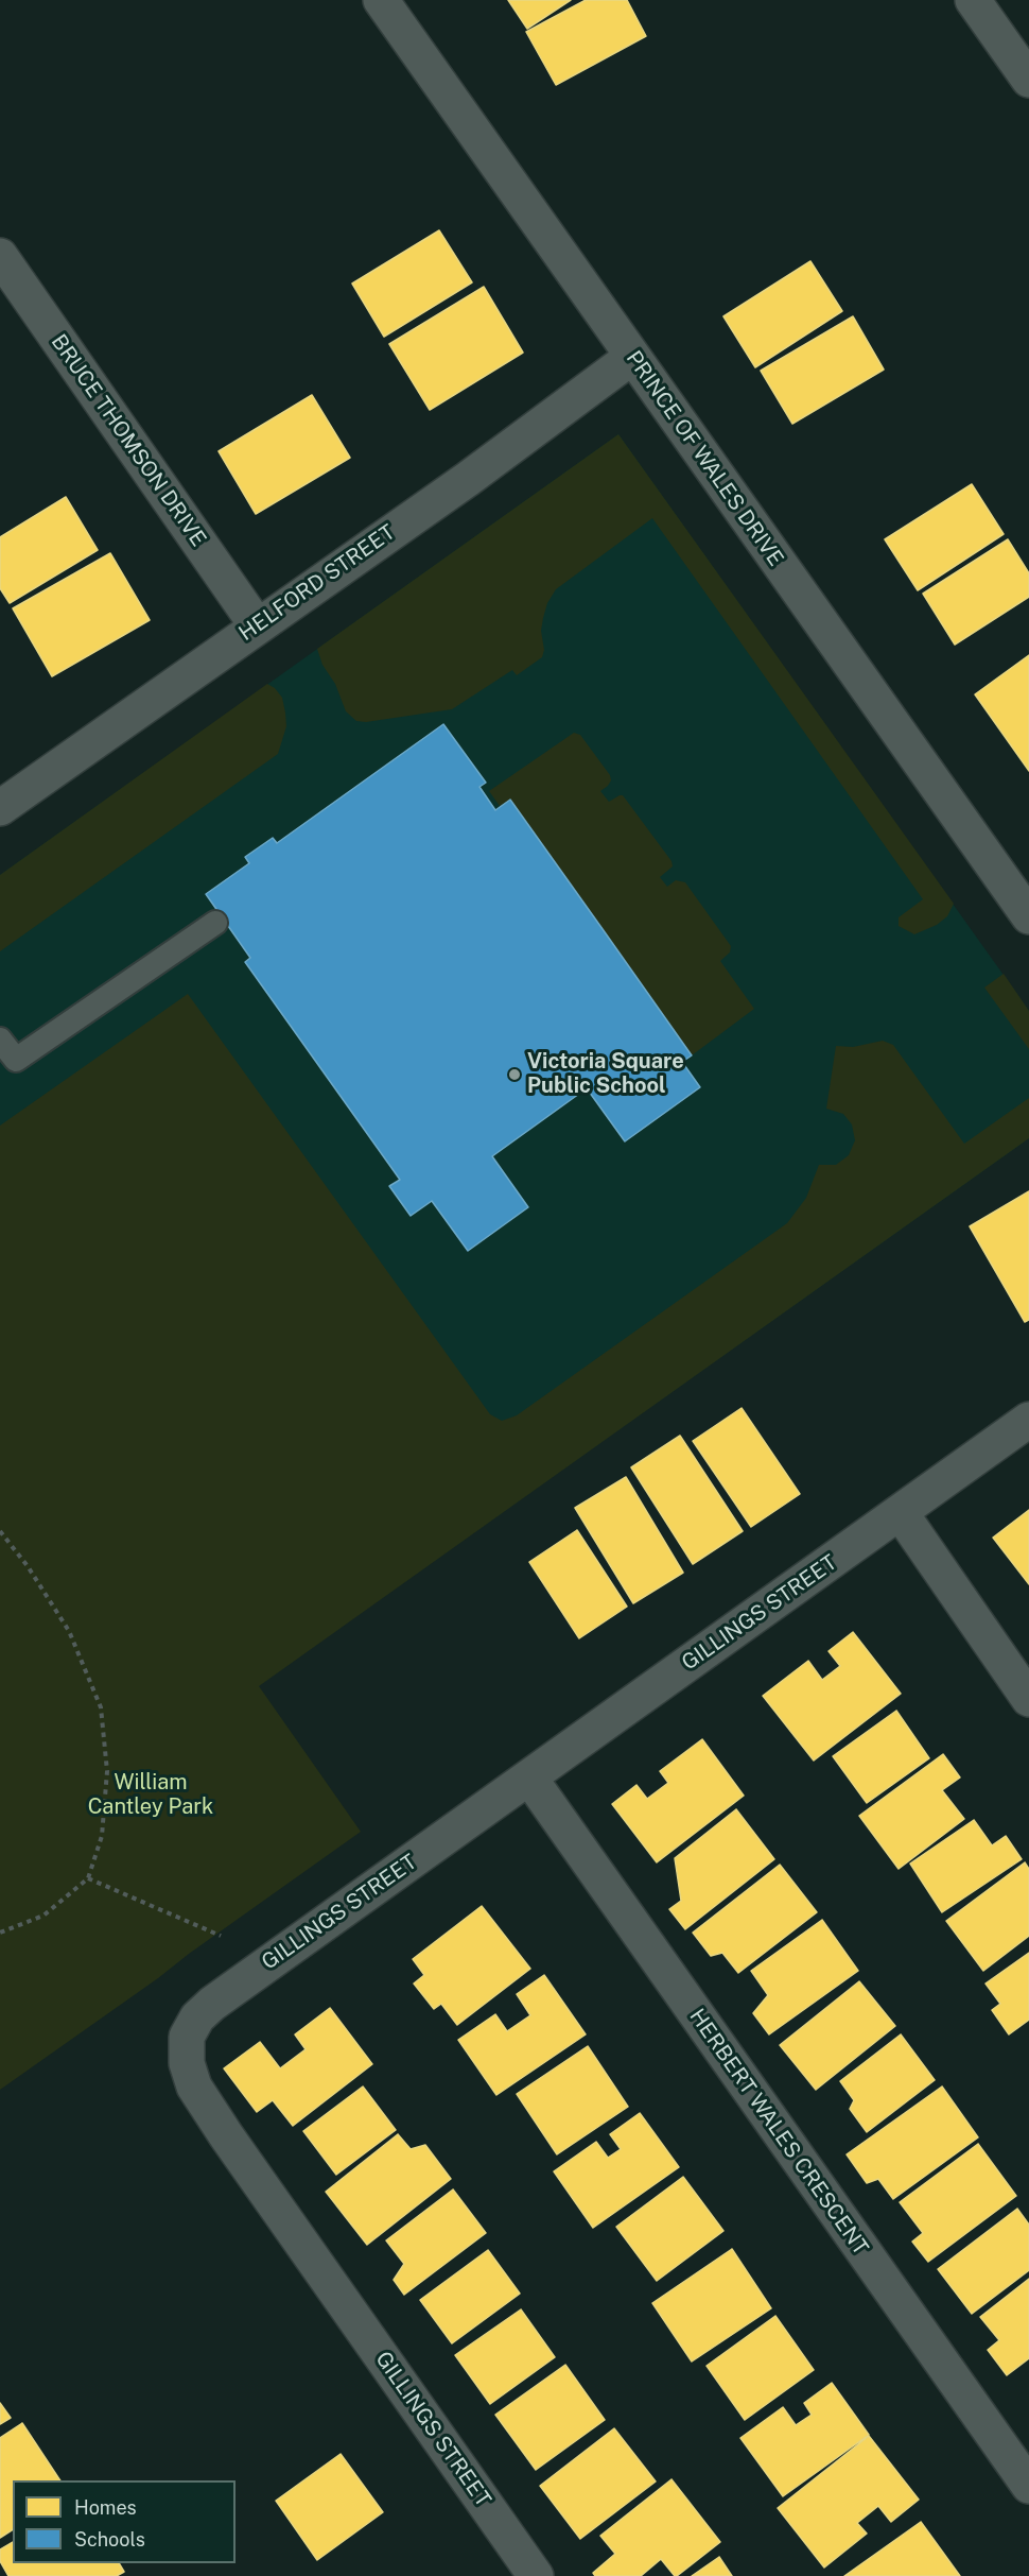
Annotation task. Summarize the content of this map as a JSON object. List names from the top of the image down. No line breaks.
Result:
{"streets":{"street":["BRUCE THOMSON DRIVE","PRINCE OF WALES DRIVE","HELFORD STREET","GILLINGS STREET","HERBERT WALES CRESCENT"]},"crossings":[["BRUCE THOMSON DRIVE","HELFORD STREET"],["PRINCE OF WALES DRIVE","HELFORD STREET"],["GILLINGS STREET","HERBERT WALES CRESCENT"]],"parks":["William Cantley Park"],"places":["Victoria Square Public School"],"legend":["Homes","Schools"]}
